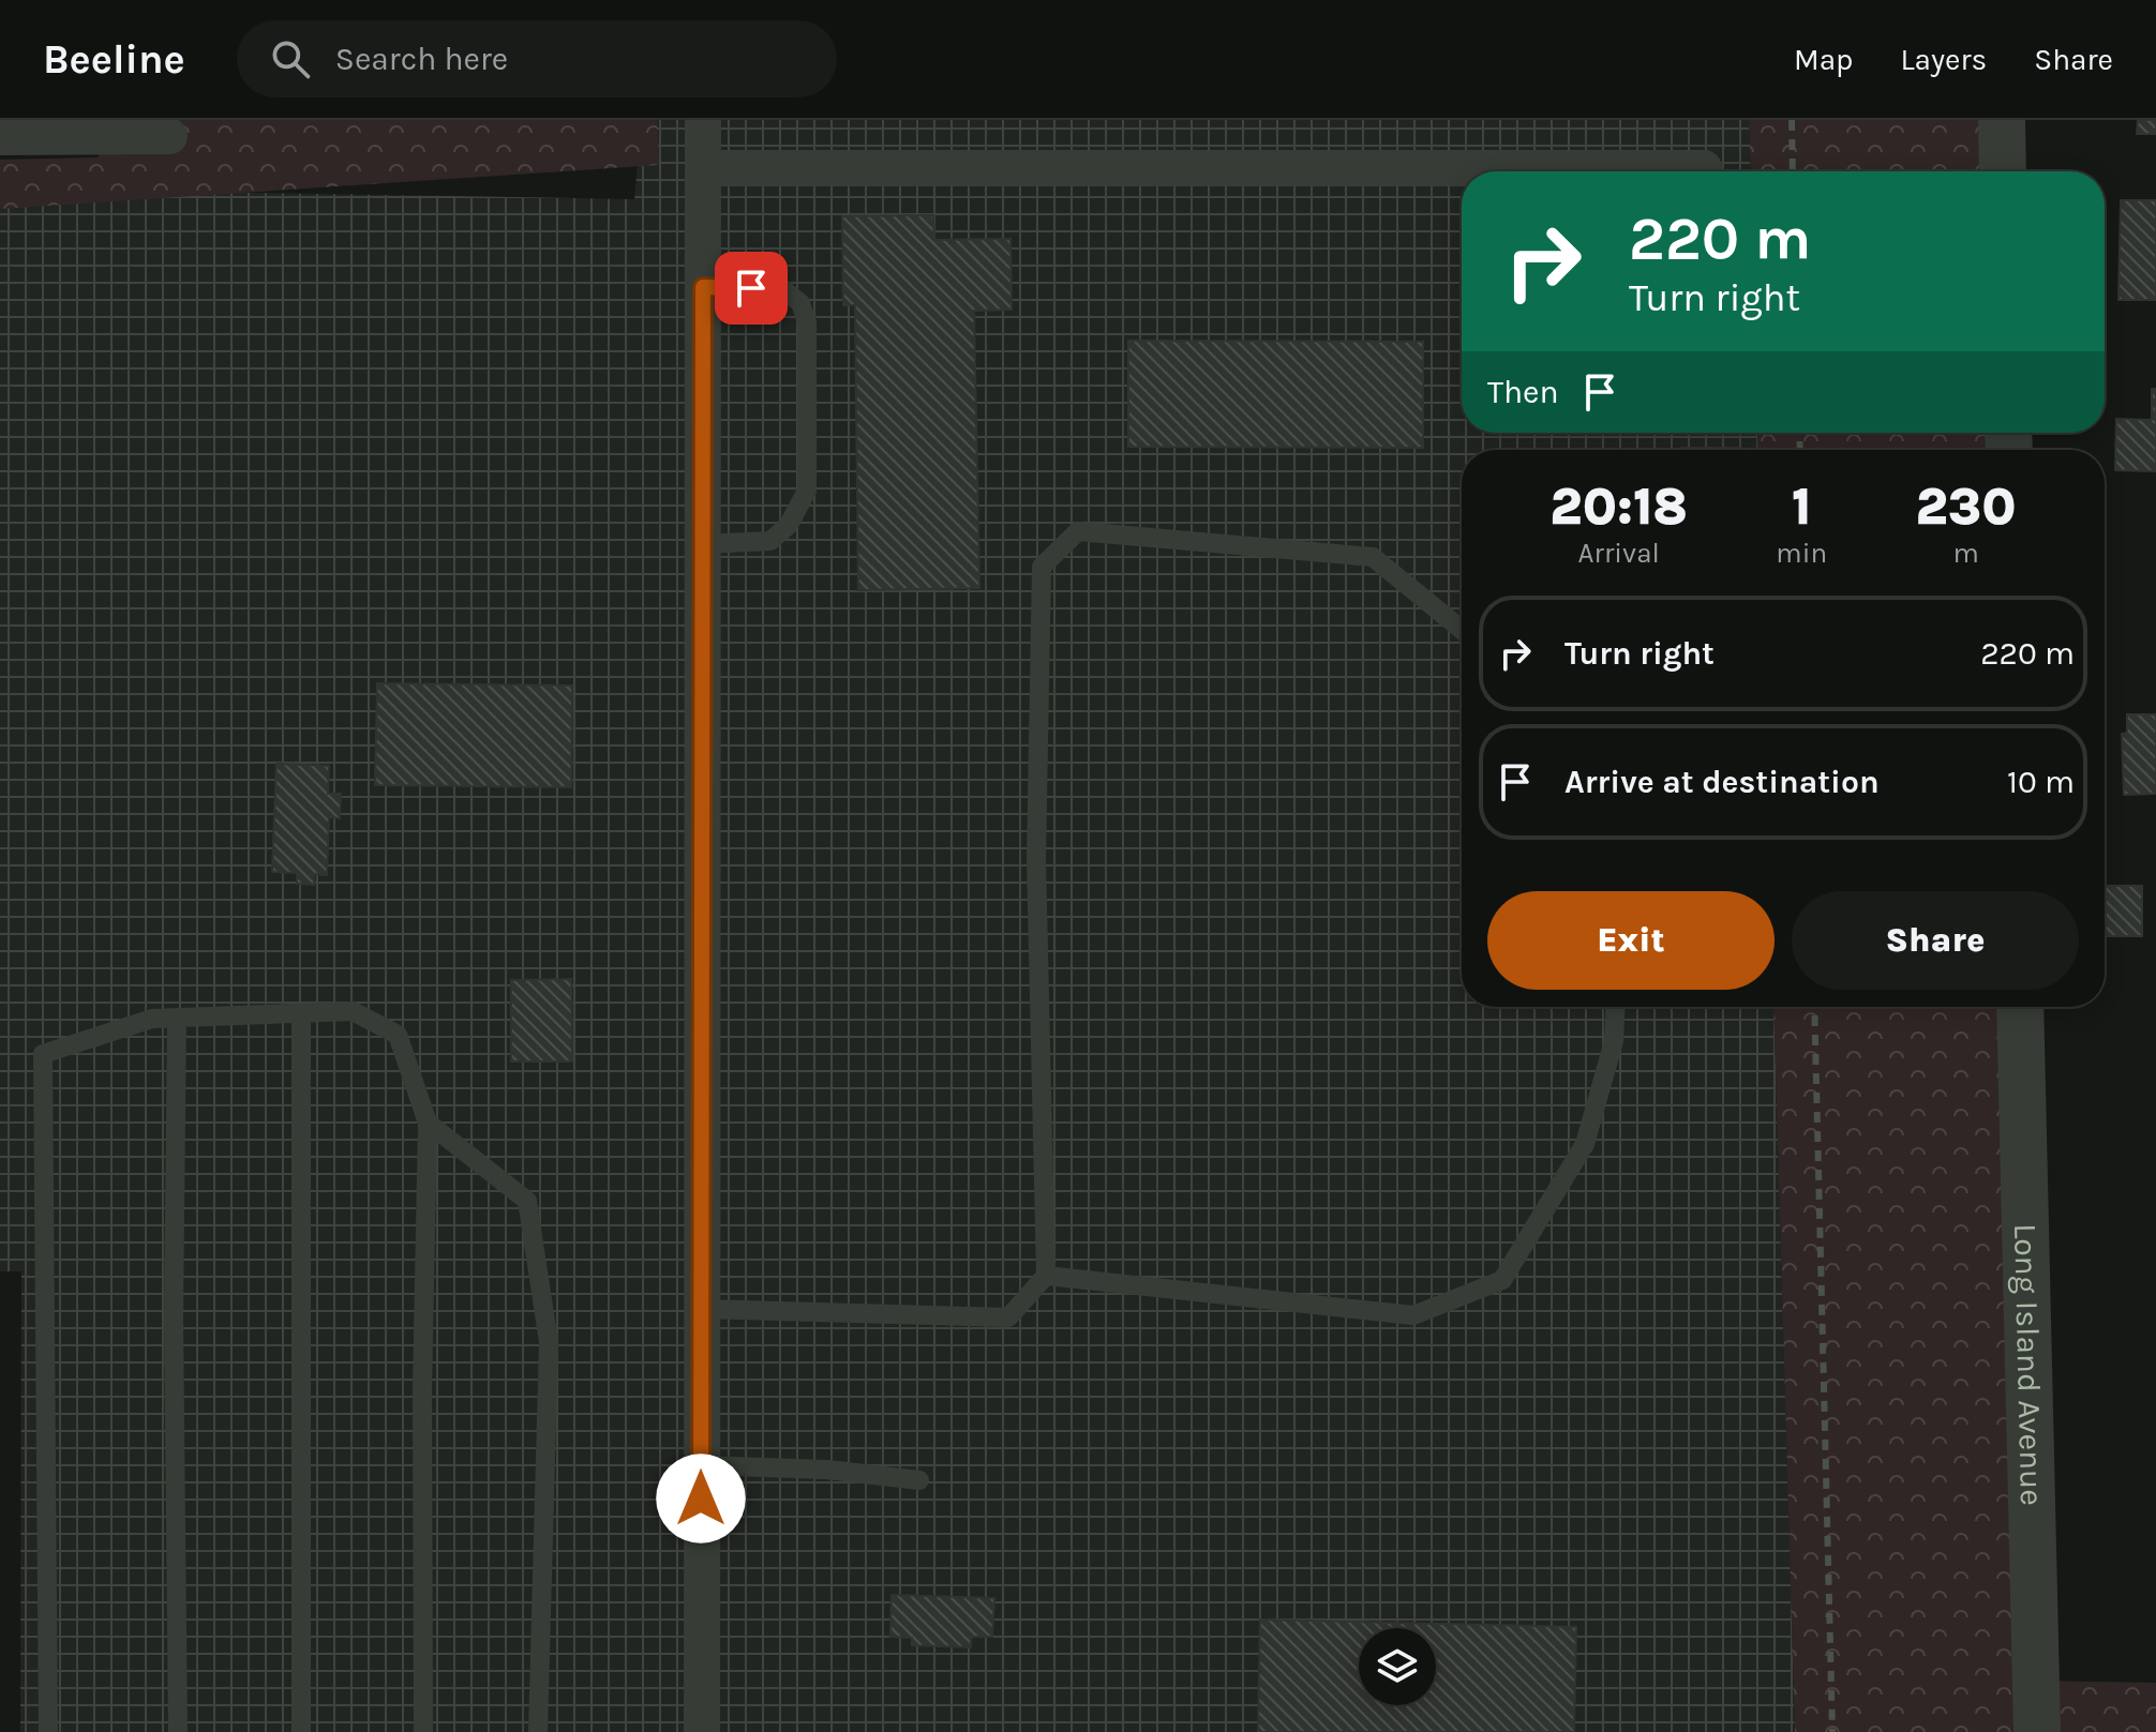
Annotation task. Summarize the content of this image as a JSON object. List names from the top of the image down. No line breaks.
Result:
{"streets":{"street":["Long Island Avenue"]},"page":{"header":"Beeline","search":"Search here","nav":["Map","Layers","Share"],"turn":["220 m","Turn right"],"then":"Then","eta":["20:18","Arrival","1","min","230","m"],"list":[{"name":"Turn right","value":"220 m"},{"name":"Arrive at destination","value":"10 m"}],"buttons":["Exit","Share"]}}
